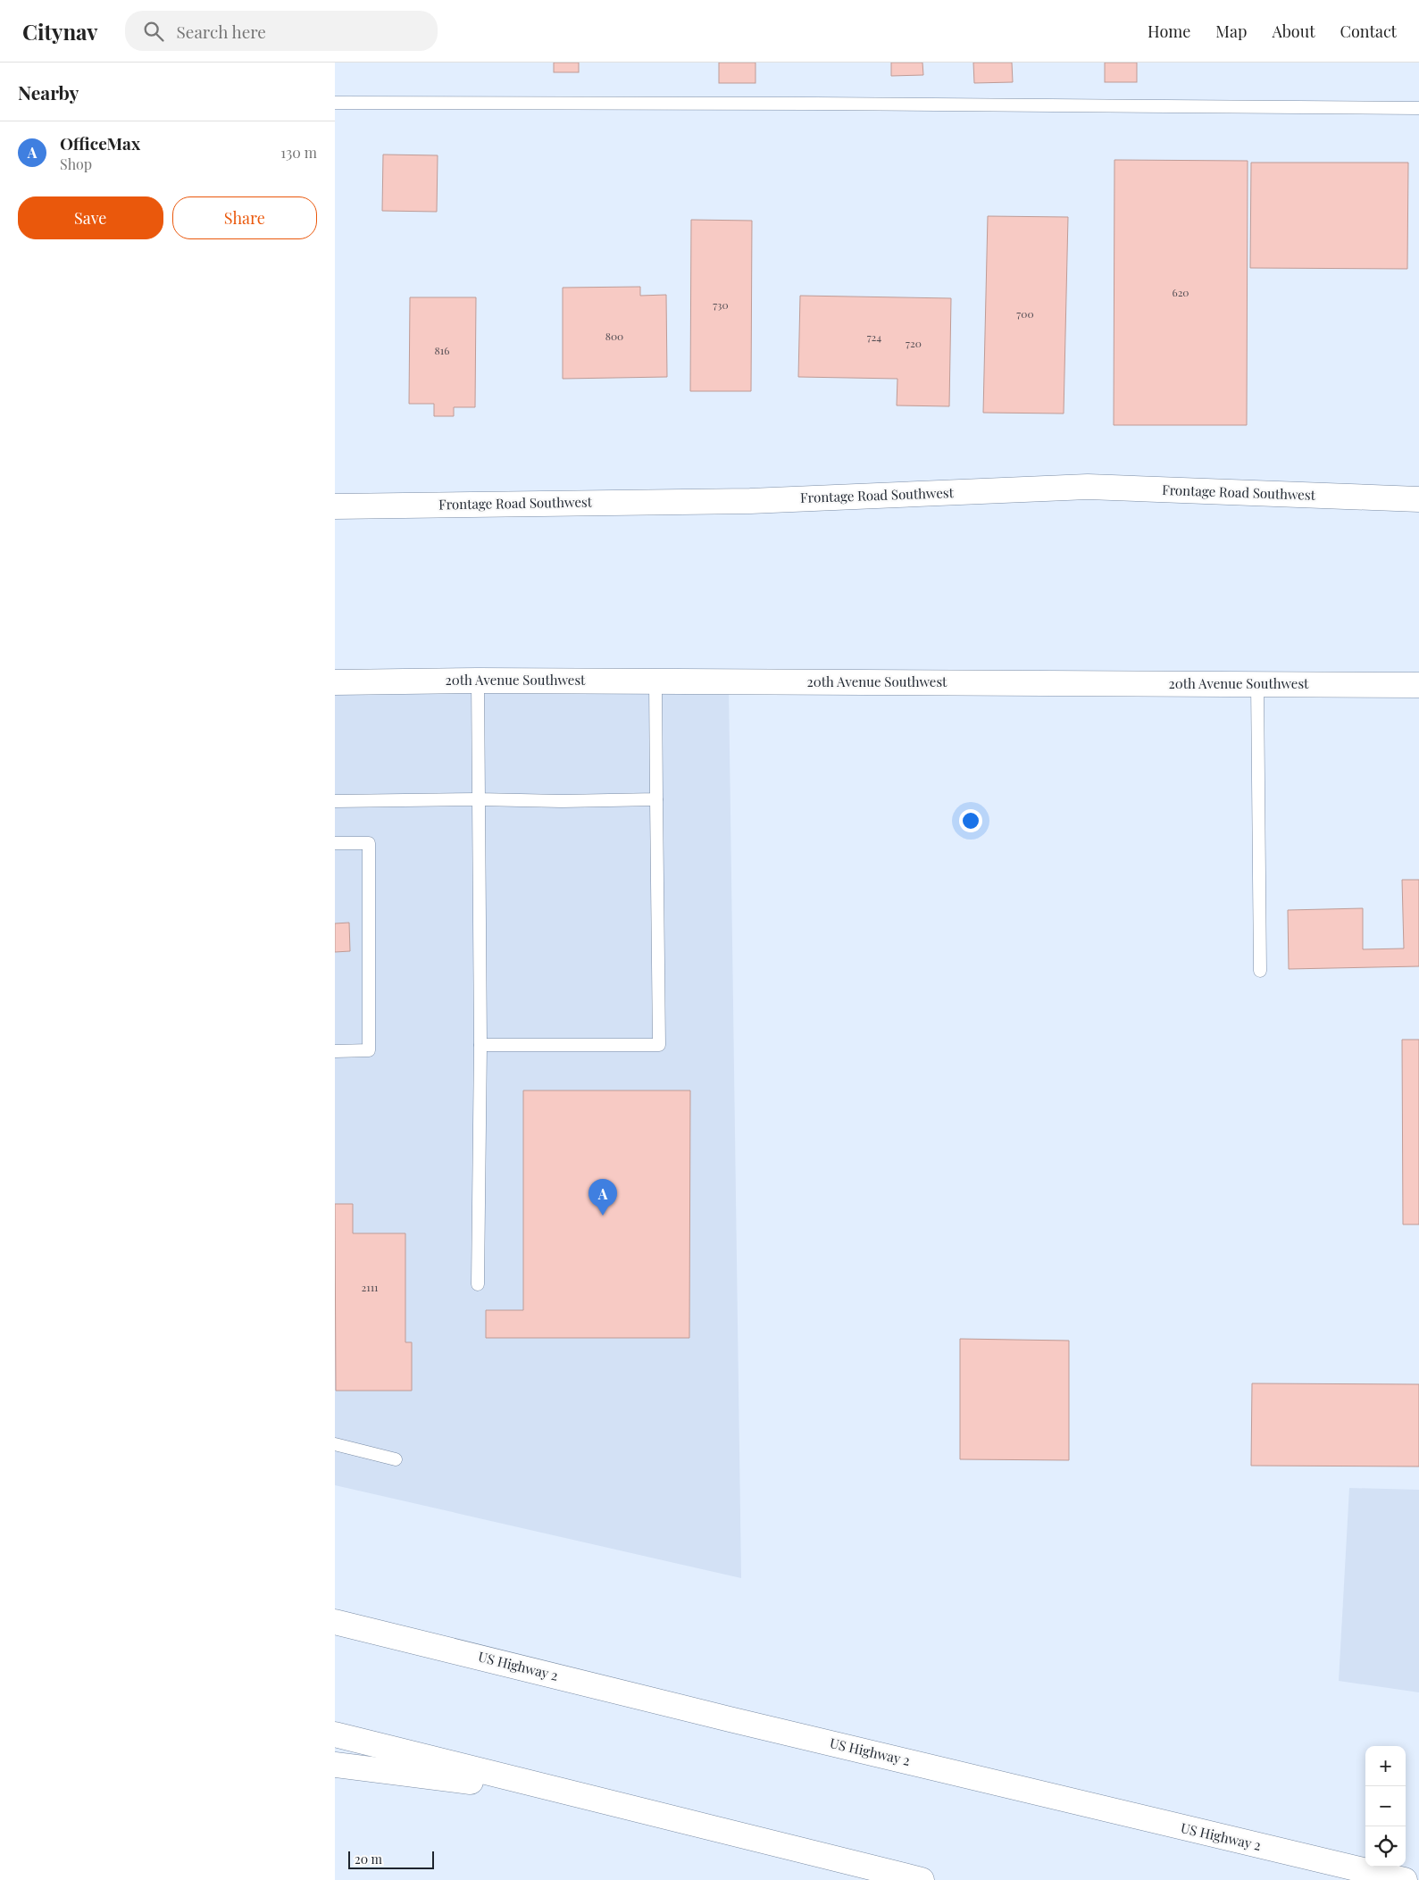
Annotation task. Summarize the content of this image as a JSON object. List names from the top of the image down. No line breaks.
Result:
{"streets":{"main road":["Frontage Road Southwest","20th Avenue Southwest","US Highway 2"]},"house_numbers":["620","730","700","800","724","720","816","2111"],"scale_bar":"20 m","page":{"header":"Citynav","search":"Search here","nav":["Home","Map","About","Contact"],"heading":"Nearby","list":[{"mark":"A","name":"OfficeMax","note":"Shop","value":"130 m"}],"buttons":["Save","Share"],"pins":"A","map_buttons":["+","−"],"scale":"20 m"}}
